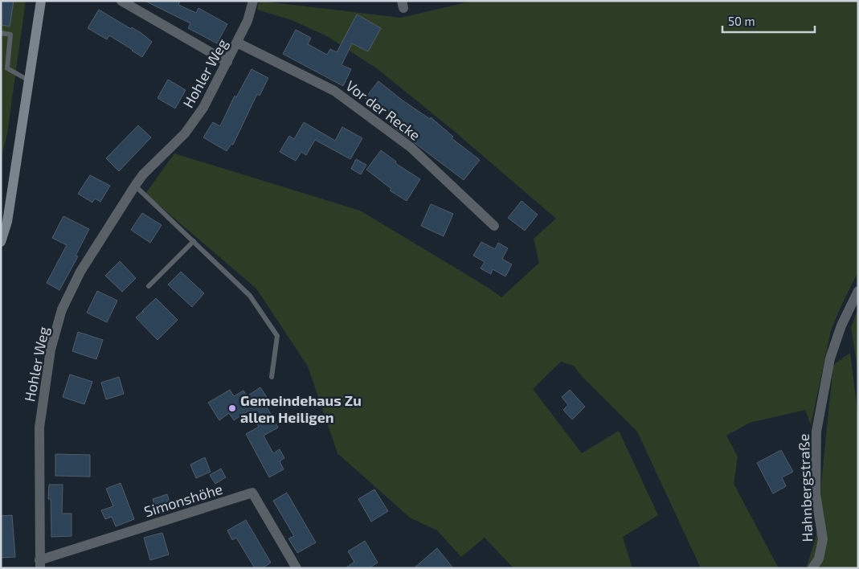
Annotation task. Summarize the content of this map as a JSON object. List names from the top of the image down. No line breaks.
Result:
{"streets":{"street":["Hohler Weg","Vor der Recke","Hahnbergstraße","Simonshöhe"]},"crossings":[["Hohler Weg","Vor der Recke"],["Hohler Weg","Simonshöhe"]],"places":["Gemeindehaus Zu allen Heiligen"],"scale_bar":"50 m"}
